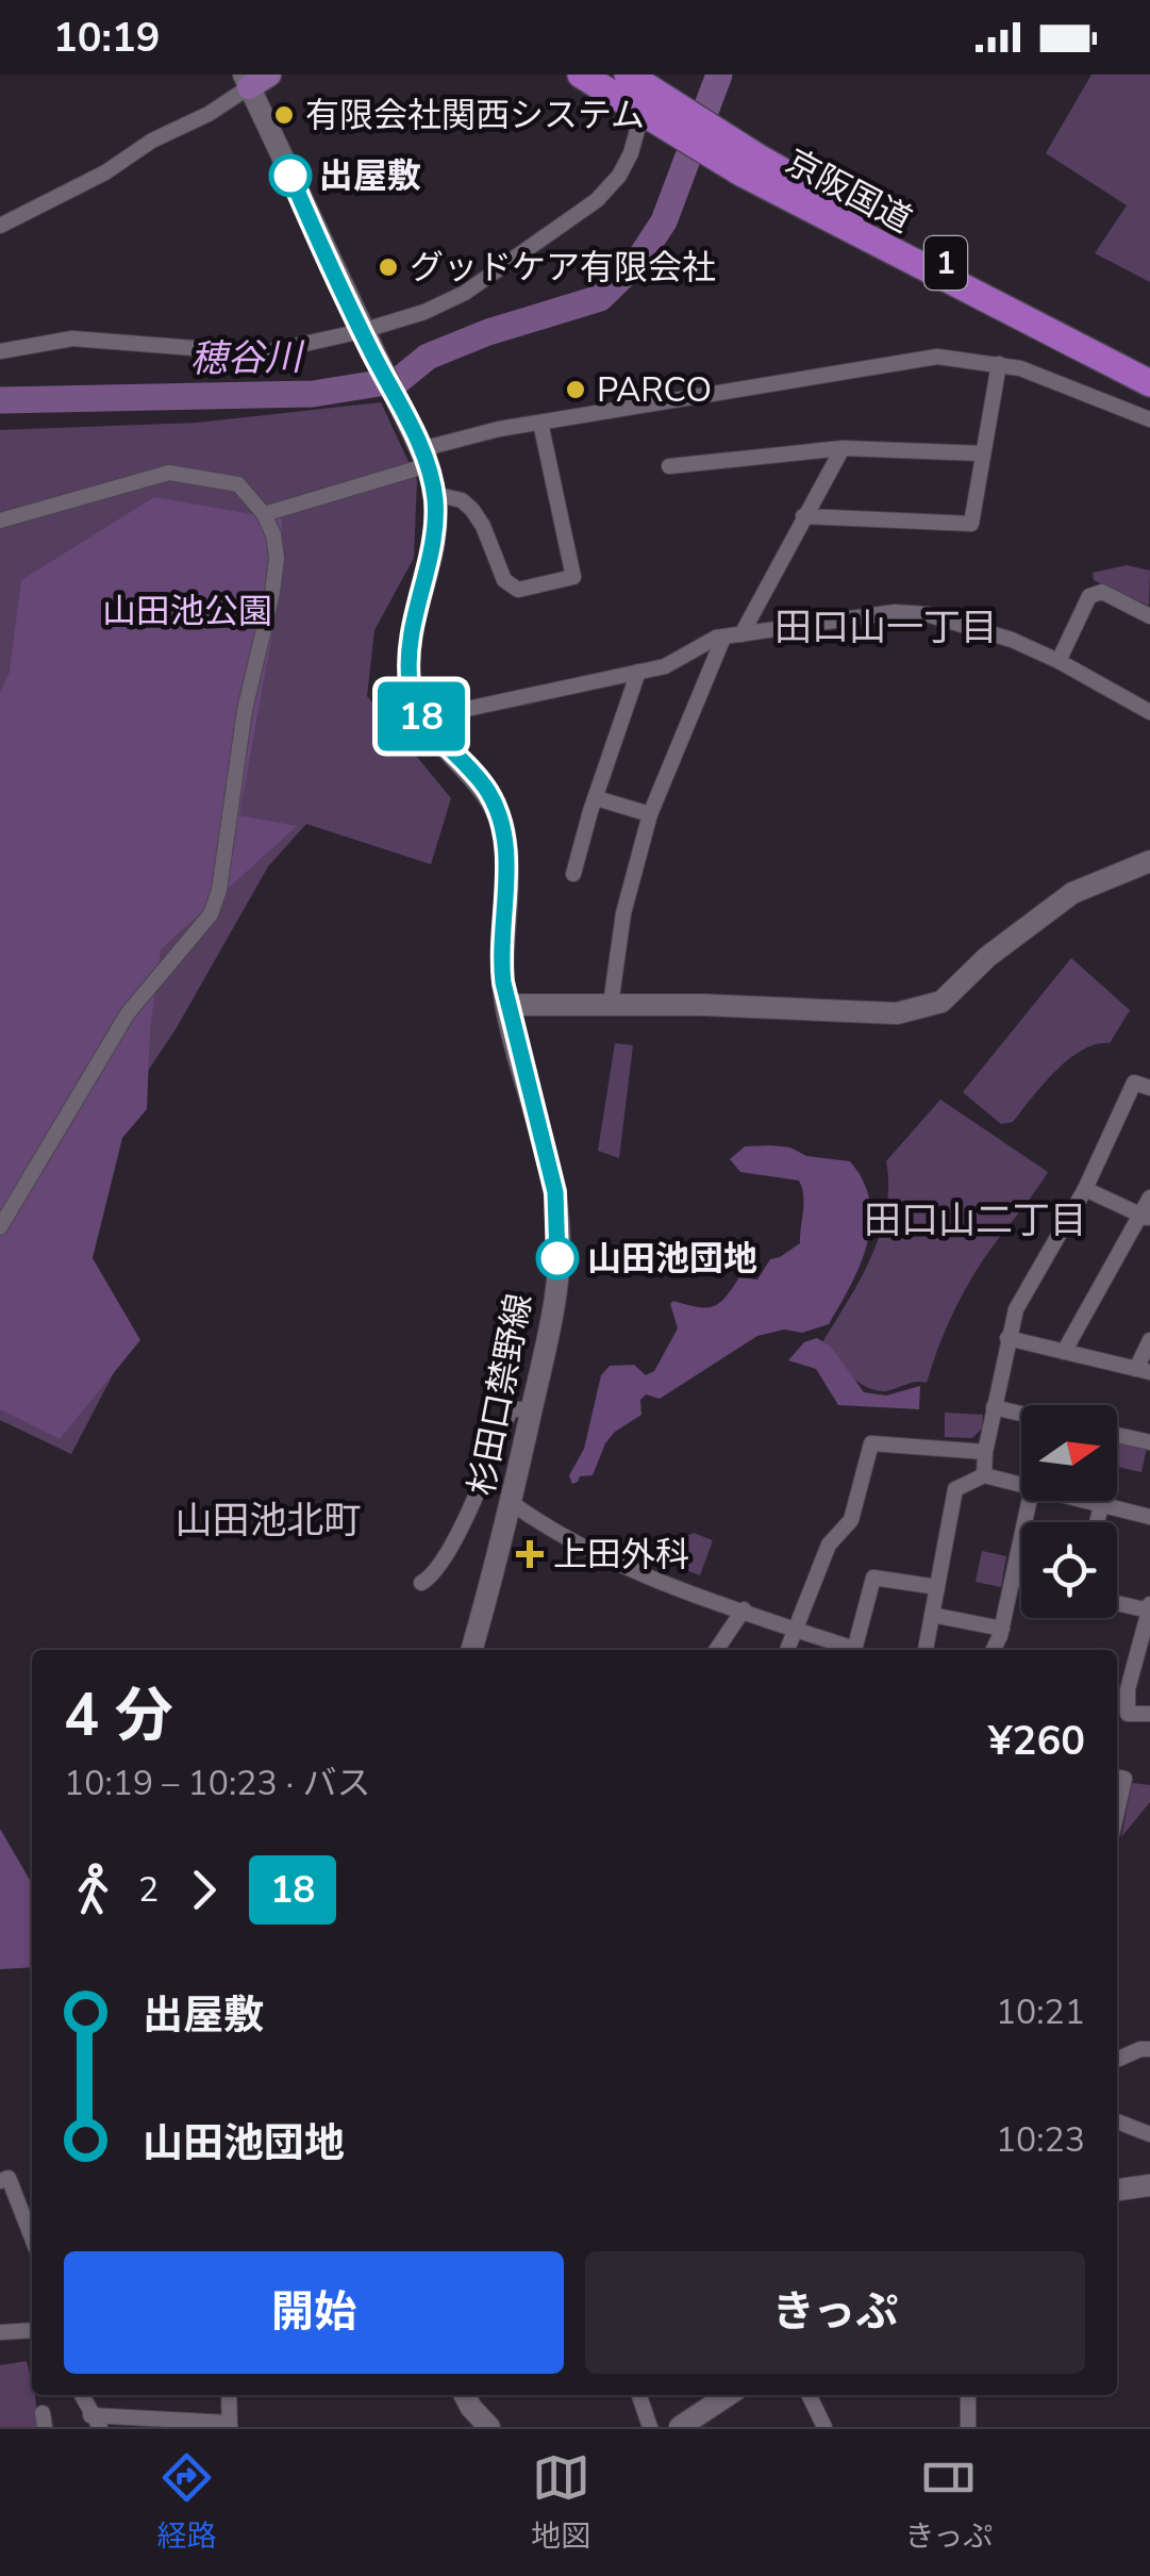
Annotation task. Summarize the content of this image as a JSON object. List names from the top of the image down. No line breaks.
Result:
{"streets":{"highway":["京阪国道","1"],"main road":["杉田口禁野線"]},"districts":["田口山一丁目","田口山二丁目","山田池北町"],"water":["穂谷川"],"parks":["山田池公園"],"places":{"other":["有限会社関西システム","出屋敷","グッドケア有限会社","PARCO","山田池団地"],"health":["上田外科"]},"lines":["bus line 18"],"north":"right","page":{"status":"10:19","on_map":"18","heading":["4 分","10:19 – 10:23 · バス","¥260"],"legs":["2","18"],"list":[{"name":"出屋敷","value":"10:21"},{"name":"山田池団地","value":"10:23"}],"buttons":["開始","きっぷ"],"tabs":["経路","地図","きっぷ"]}}
